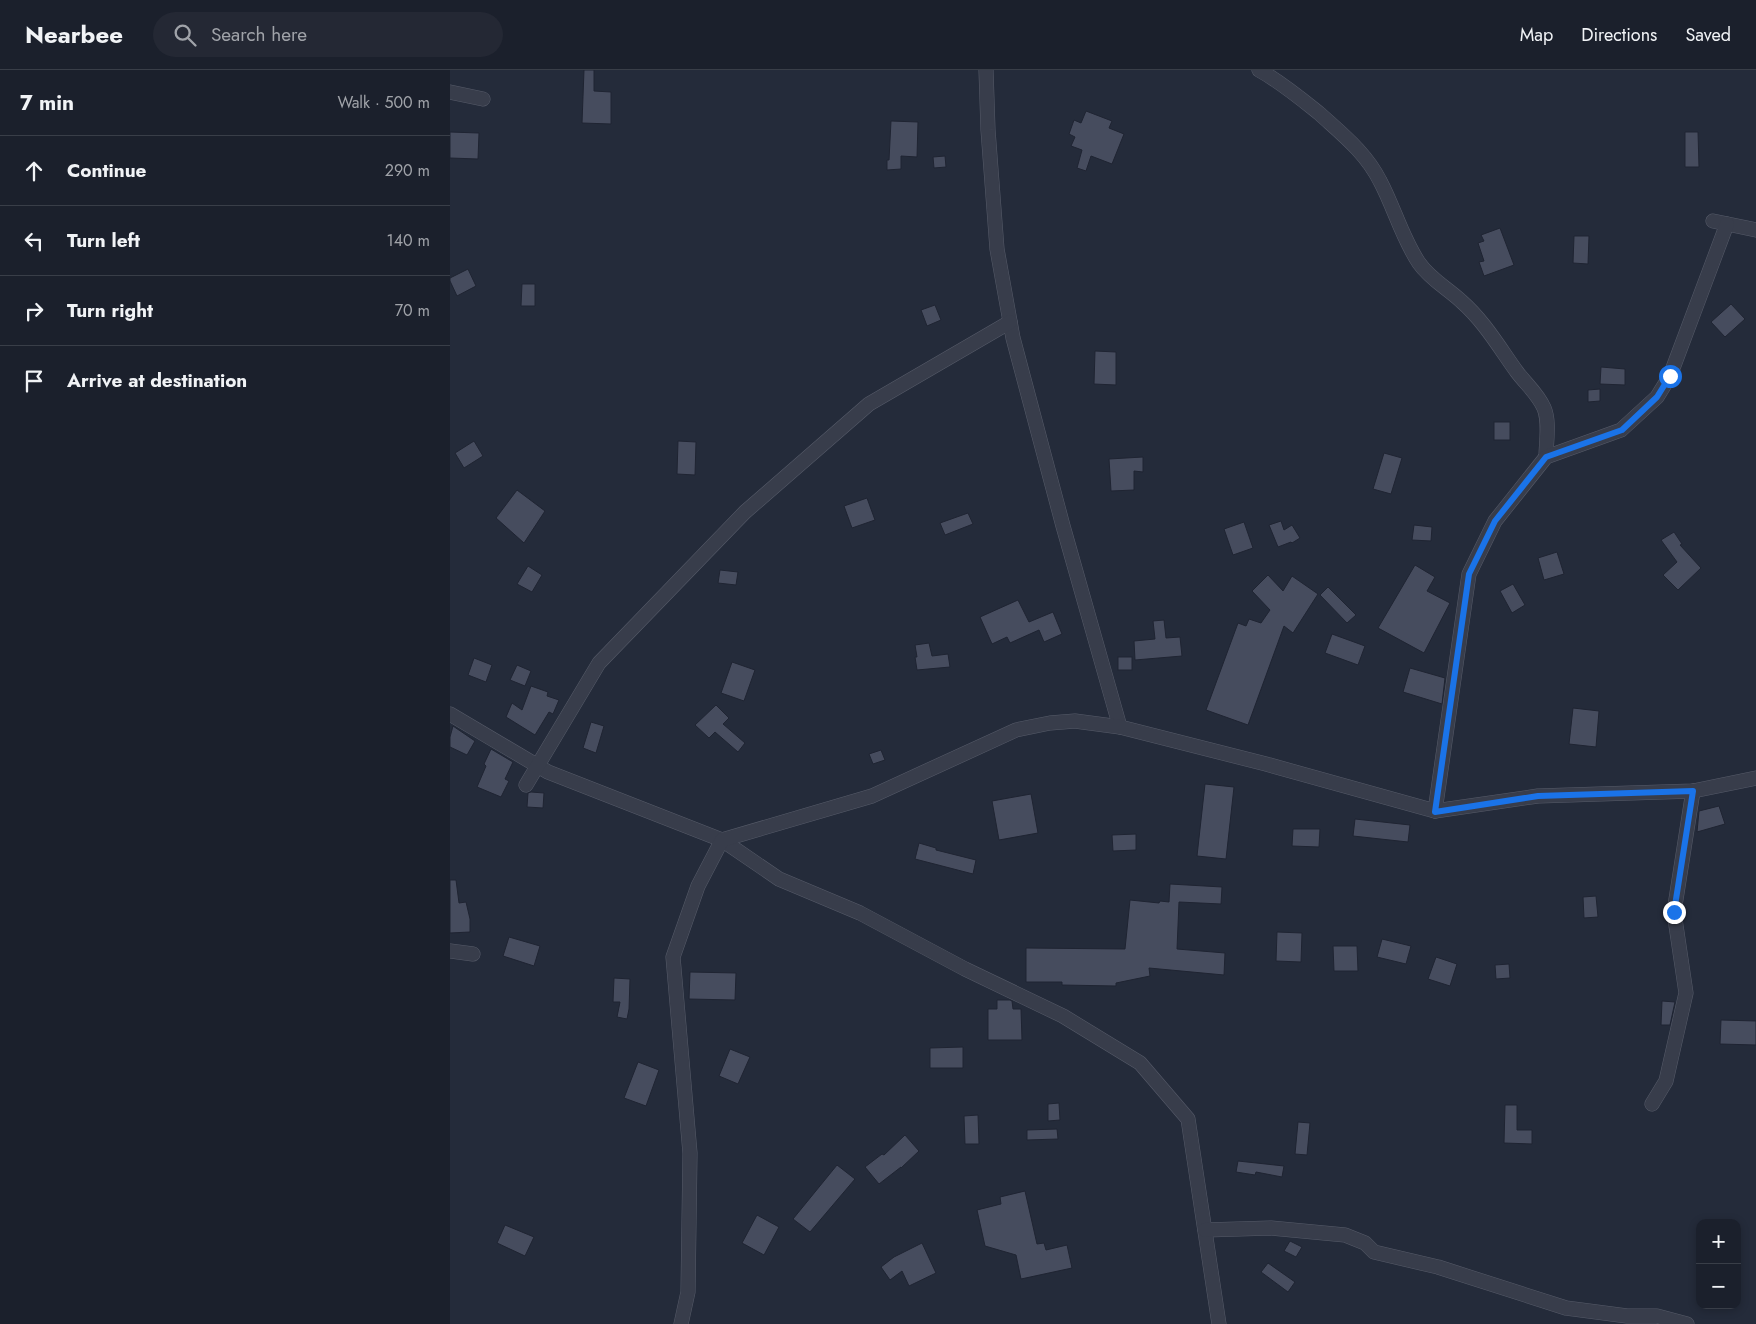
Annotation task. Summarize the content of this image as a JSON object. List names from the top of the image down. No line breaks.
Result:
{"page":{"header":"Nearbee","search":"Search here","nav":["Map","Directions","Saved"],"heading":["7 min","Walk · 500 m"],"list":[["Continue","290 m"],["Turn left","140 m"],["Turn right","70 m"],"Arrive at destination"],"map_buttons":["+","−"]}}
